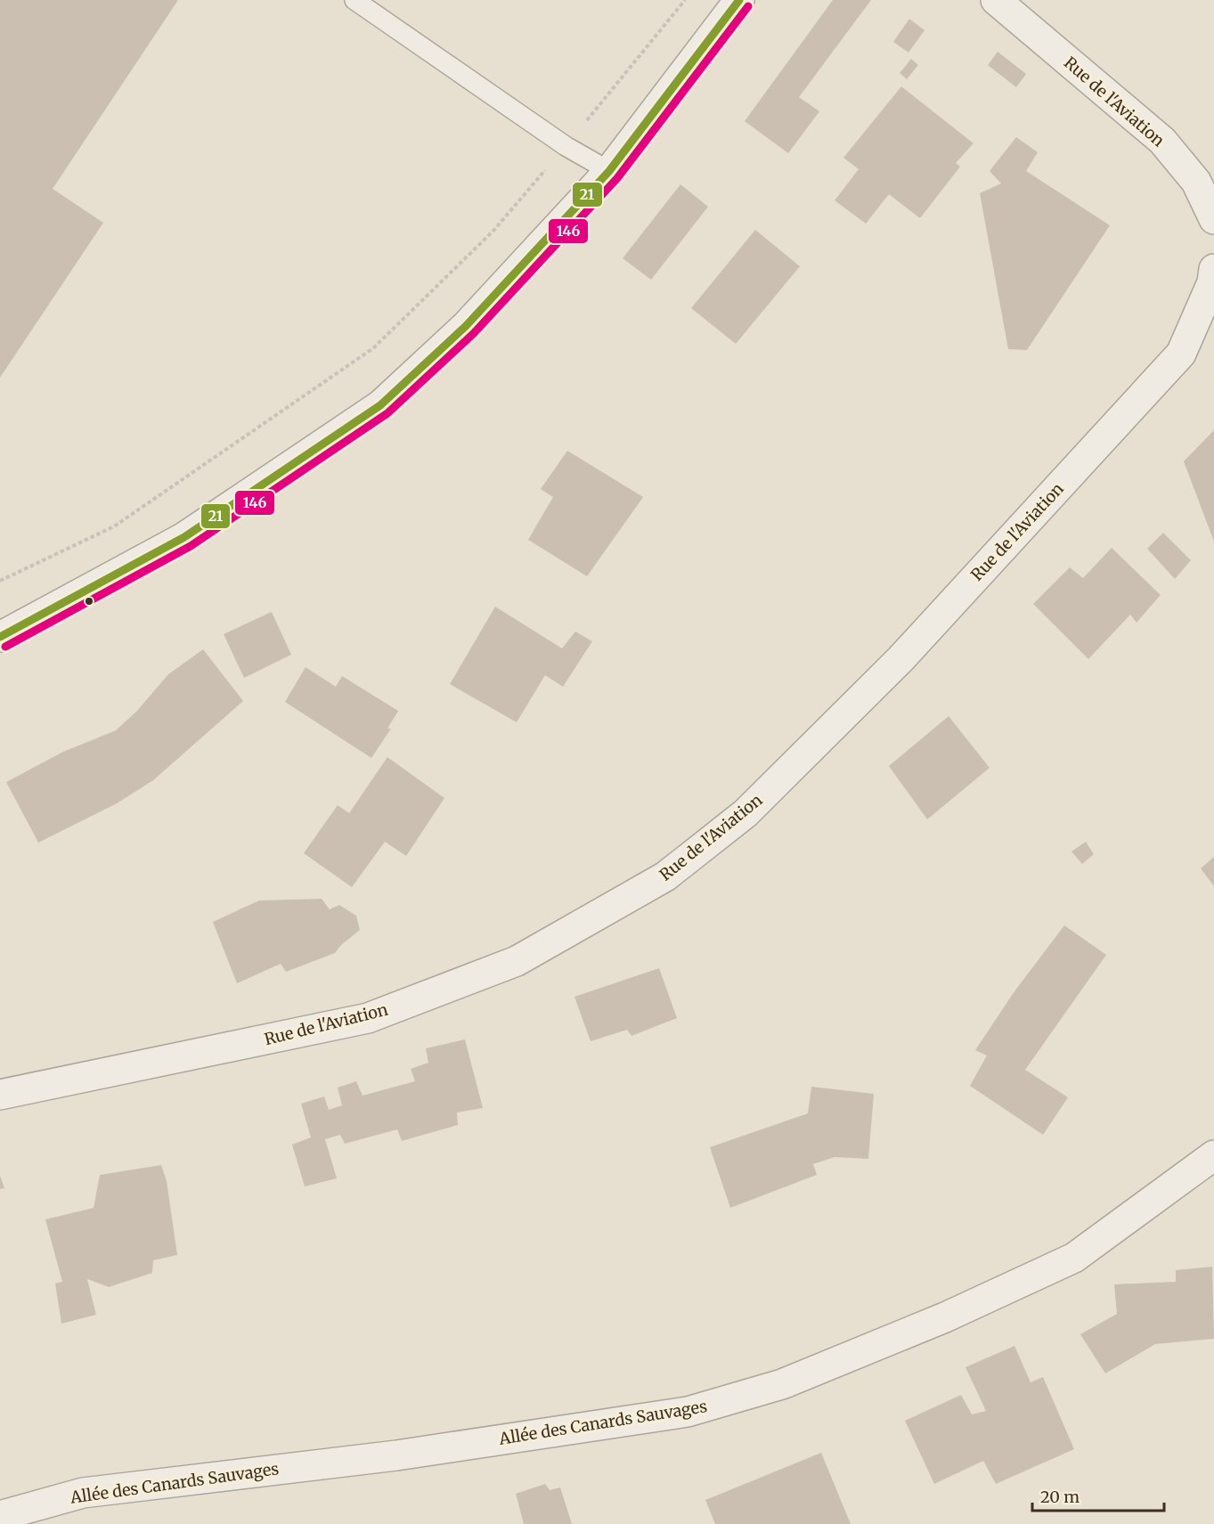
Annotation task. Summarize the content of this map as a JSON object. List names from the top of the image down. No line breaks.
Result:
{"streets":{"street":["Rue de l'Aviation","Allée des Canards Sauvages"]},"lines":["transit line 21","transit line 146"],"scale_bar":"20 m"}
